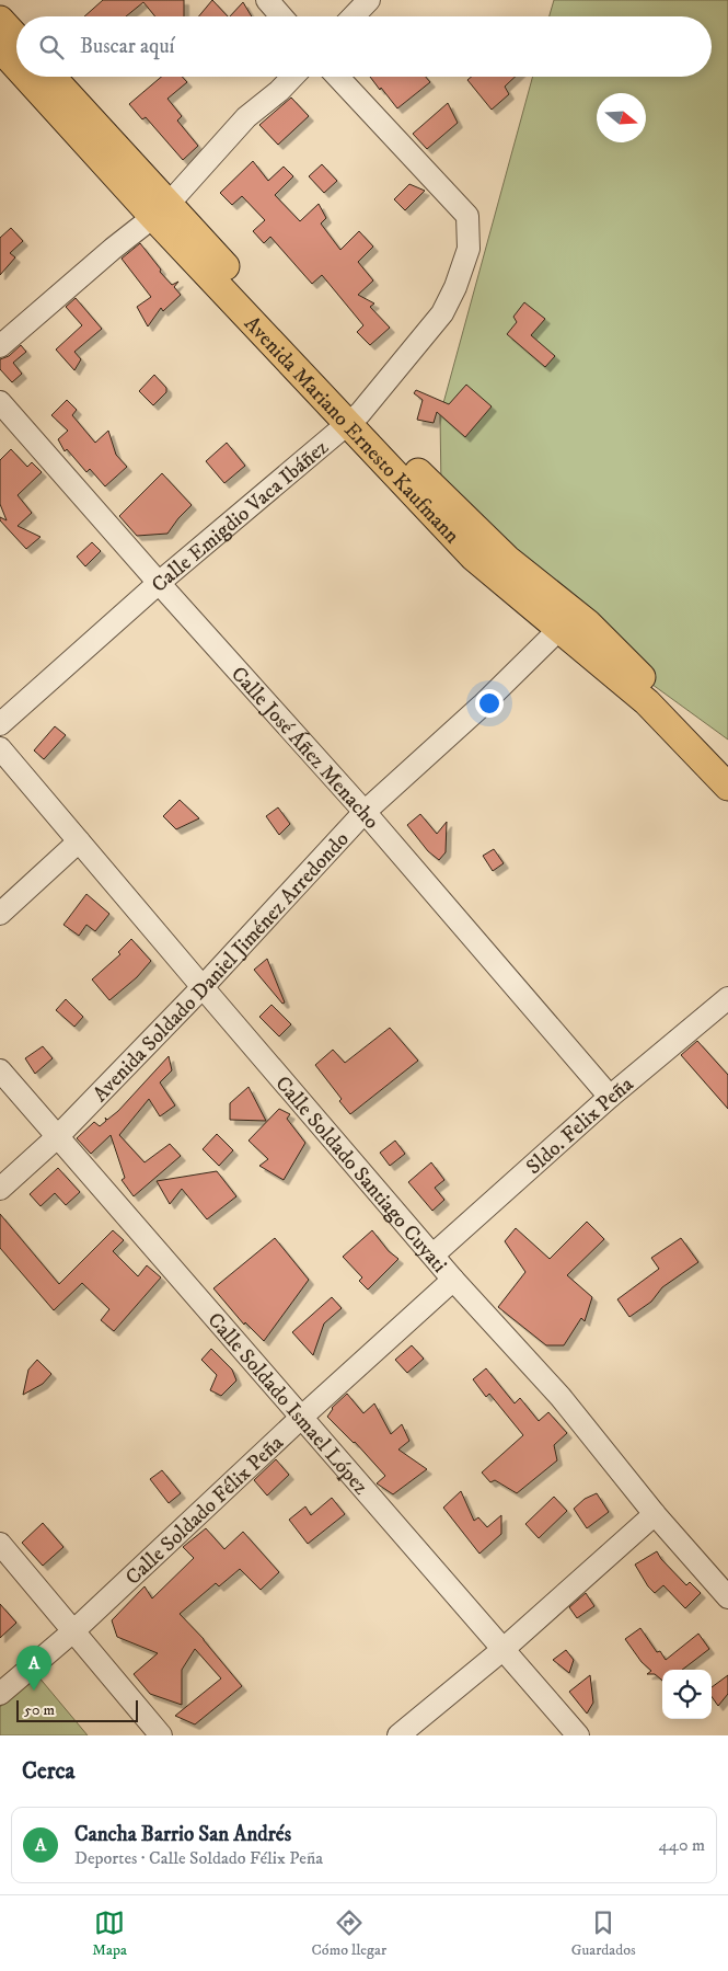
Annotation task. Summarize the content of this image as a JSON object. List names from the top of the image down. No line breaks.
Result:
{"streets":{"main road":["Avenida Mariano Ernesto Kaufmann"],"street":["Calle Emigdio Vaca Ibáñez","Calle José Áñez Menacho","Avenida Soldado Daniel Jiménez Arredondo","Sldo. Felix Peña","Calle Soldado Santiago Cuyati","Calle Soldado Ismael López","Calle Soldado Félix Peña"]},"crossings":[["Avenida Mariano Ernesto Kaufmann","Calle Emigdio Vaca Ibáñez"],["Avenida Mariano Ernesto Kaufmann","Avenida Soldado Daniel Jiménez Arredondo"],["Calle Emigdio Vaca Ibáñez","Calle José Áñez Menacho"],["Calle José Áñez Menacho","Avenida Soldado Daniel Jiménez Arredondo"],["Calle José Áñez Menacho","Sldo. Felix Peña"],["Avenida Soldado Daniel Jiménez Arredondo","Calle Soldado Santiago Cuyati"],["Avenida Soldado Daniel Jiménez Arredondo","Calle Soldado Ismael López"],["Sldo. Felix Peña","Calle Soldado Santiago Cuyati"],["Calle Soldado Santiago Cuyati","Calle Soldado Félix Peña"],["Calle Soldado Ismael López","Calle Soldado Félix Peña"]],"scale_bar":"50 m","north":"right","page":{"search":"Buscar aquí","pins":"A","scale":"50 m","heading":"Cerca","list":[{"mark":"A","name":"Cancha Barrio San Andrés","note":"Deportes · Calle Soldado Félix Peña","value":"440 m"}],"nav":["Mapa","Cómo llegar","Guardados"]}}
